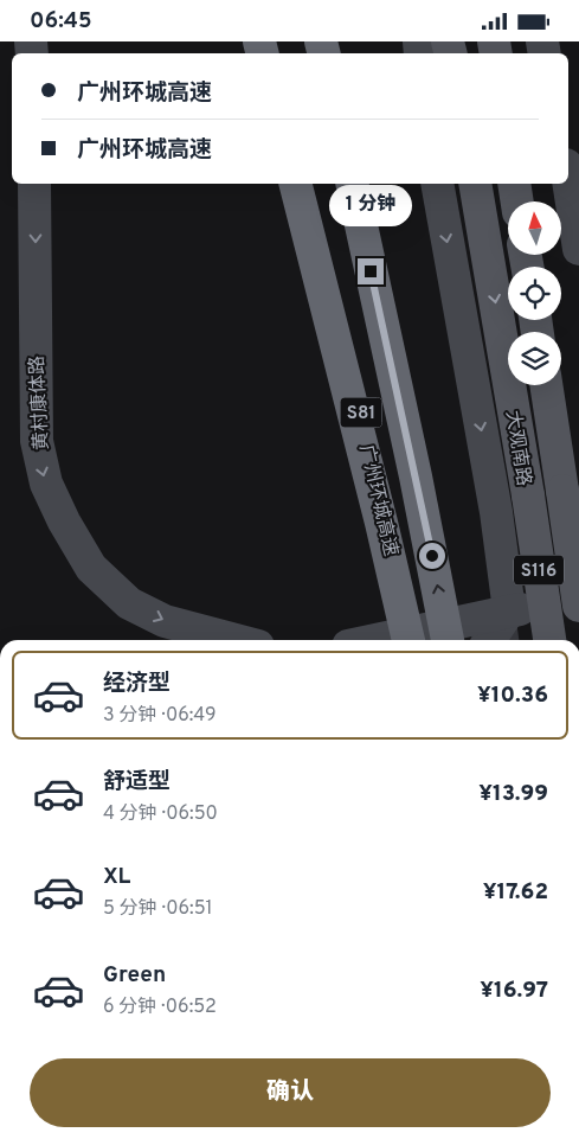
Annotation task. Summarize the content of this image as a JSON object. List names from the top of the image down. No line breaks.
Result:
{"streets":{"highway":["S81","广州环城高速"],"main road":["大观南路","S116"],"street":["黄村康体路"]},"one_way":["黄村康体路"],"north":"top","page":{"status":"06:45","banner":["广州环城高速","广州环城高速"],"bubble":"1 分钟","list":[{"name":"经济型","note":"3 分钟 · 06:49","value":"¥10.36"},{"name":"舒适型","note":"4 分钟 · 06:50","value":"¥13.99"},{"name":"XL","note":"5 分钟 · 06:51","value":"¥17.62"},{"name":"Green","note":"6 分钟 · 06:52","value":"¥16.97"}],"buttons":"确认"}}
